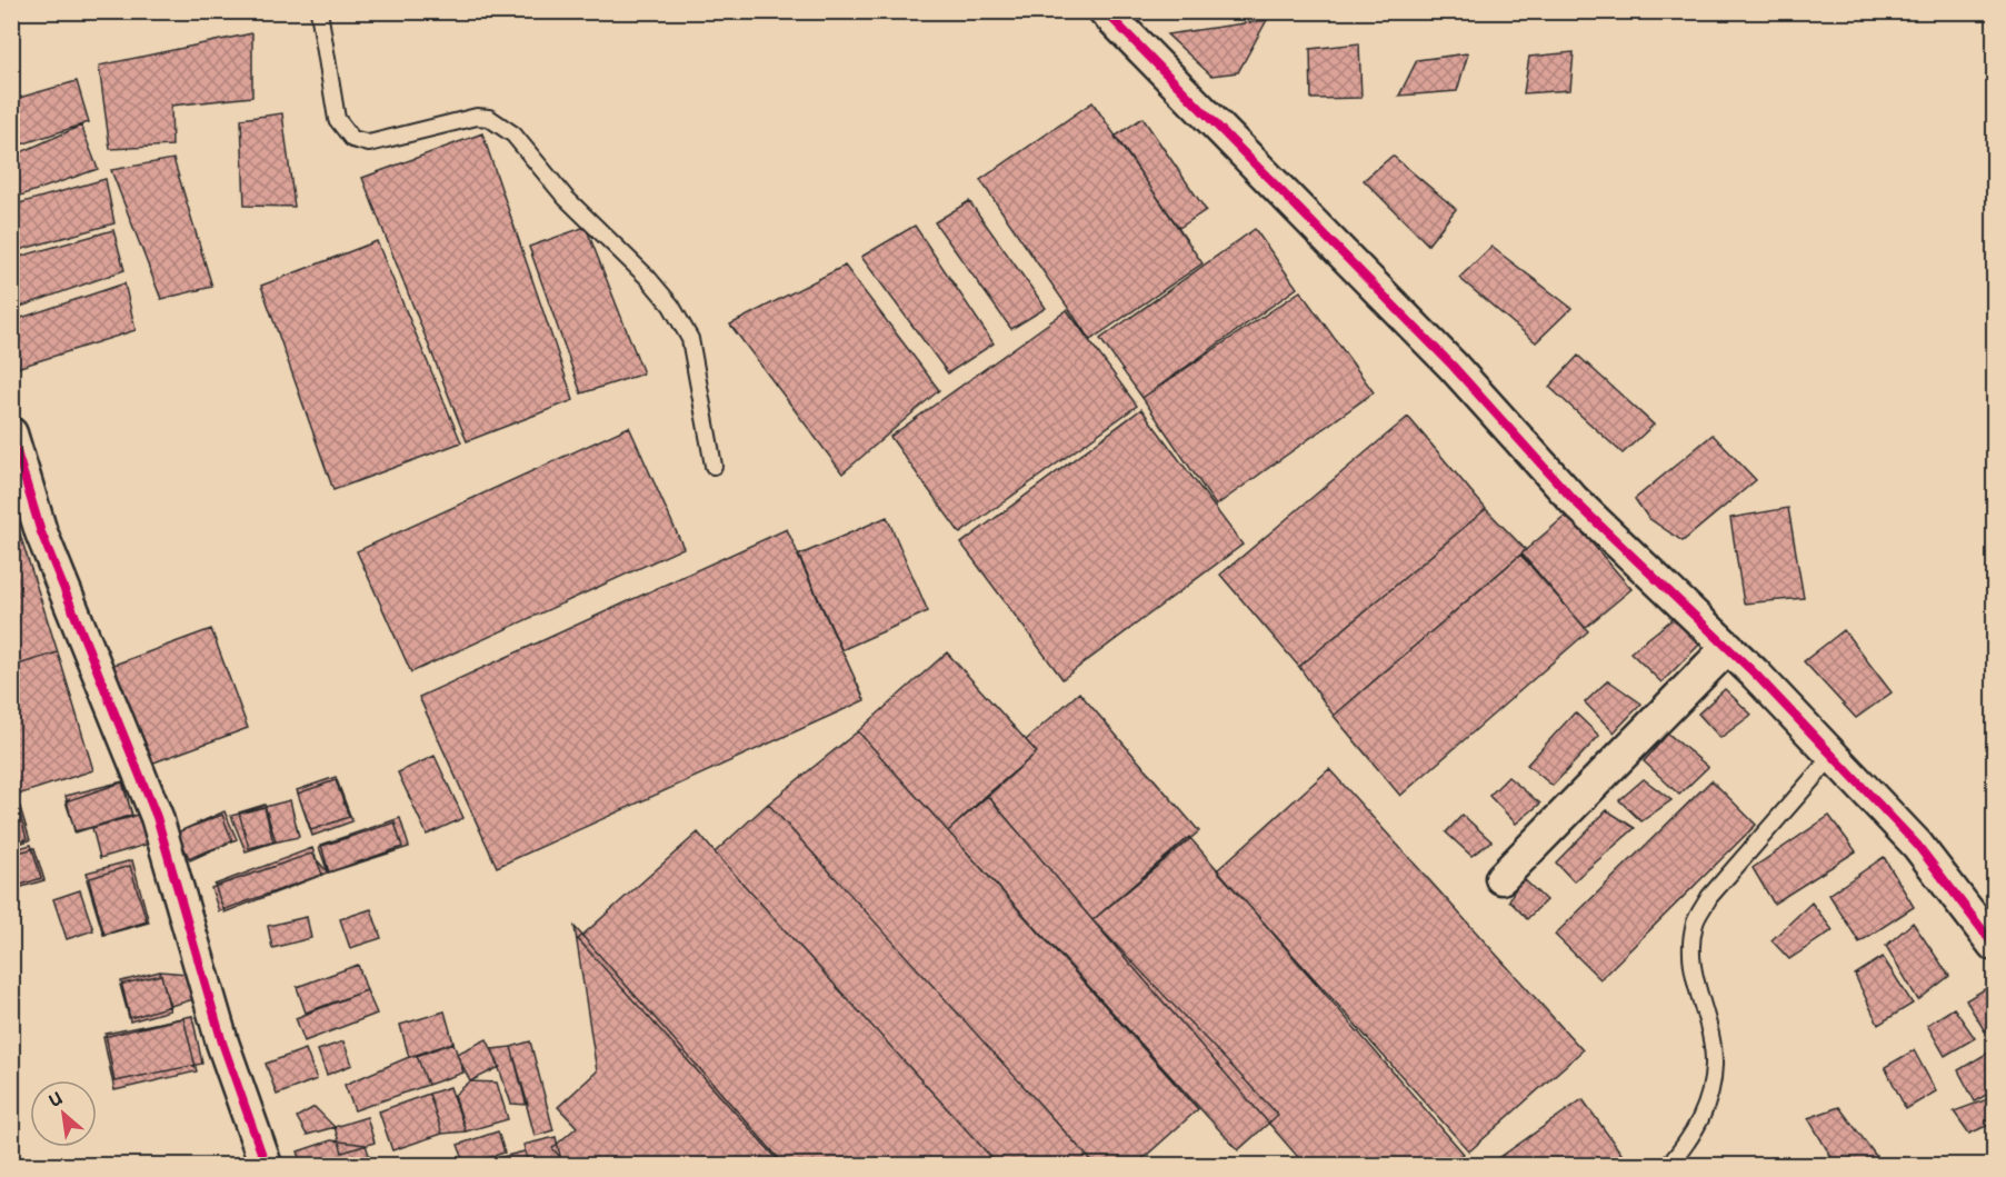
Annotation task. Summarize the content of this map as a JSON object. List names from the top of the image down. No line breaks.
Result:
{"north":"top left"}
